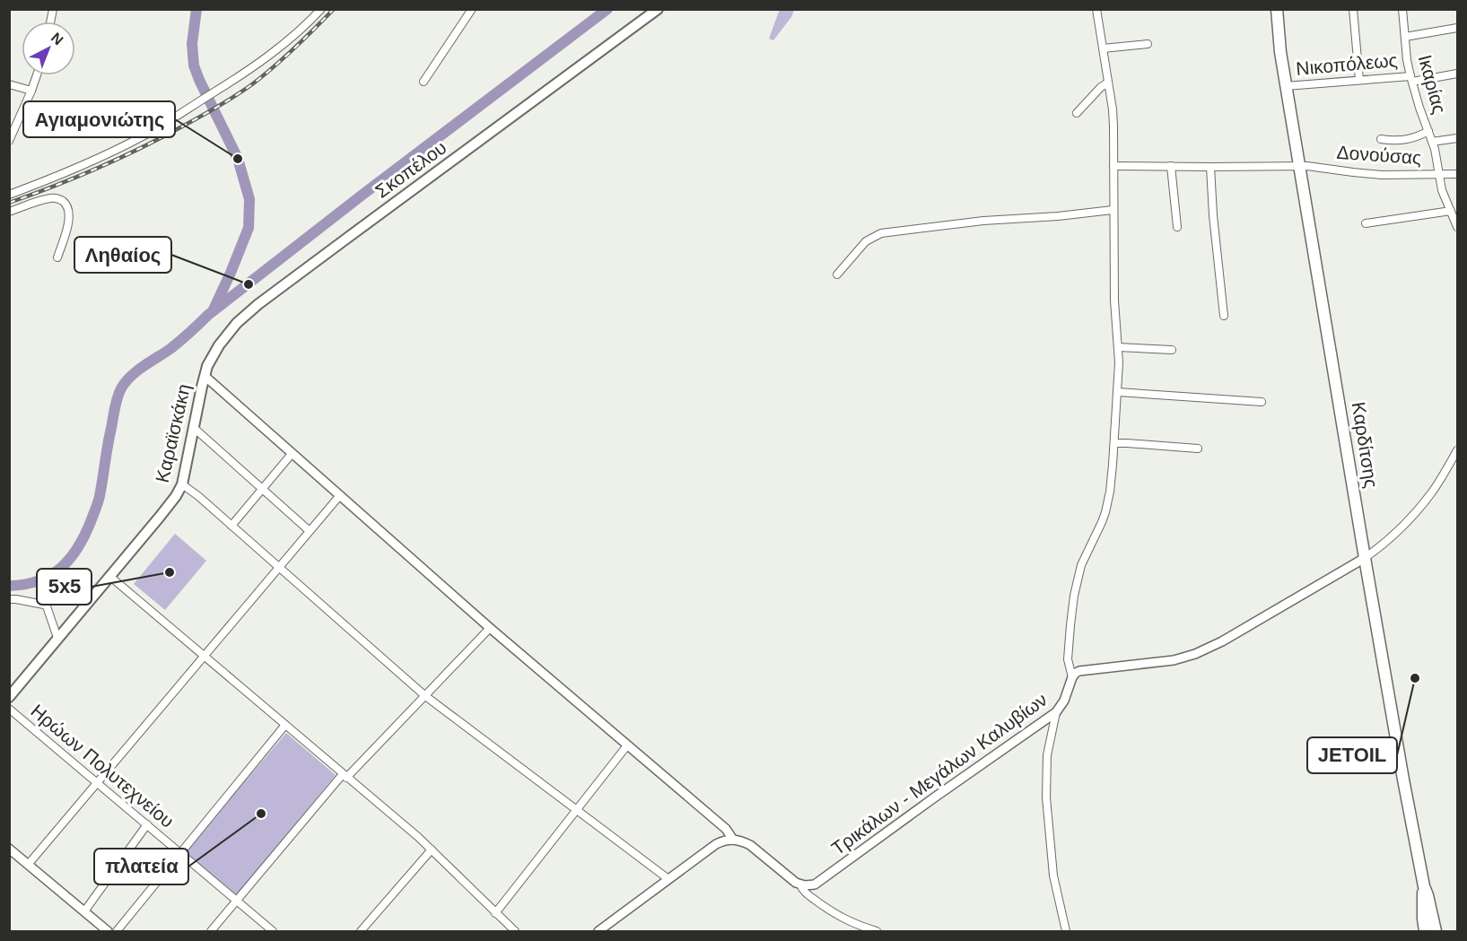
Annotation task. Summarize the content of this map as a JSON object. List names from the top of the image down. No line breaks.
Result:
{"streets":{"main road":["Σκοπέλου","Καραϊσκάκη","Καρδίτσης"],"street":["Νικοπόλεως","Ικαρίας","Δονούσας","Ηρώων Πολυτεχνείου","Τρικάλων - Μεγάλων Καλυβίων"]},"crossings":[["Νικοπόλεως","Ικαρίας"],["Νικοπόλεως","Καρδίτσης"],["Ικαρίας","Δονούσας"],["Δονούσας","Καρδίτσης"],["Σκοπέλου","Καραϊσκάκη"]],"places":["Αγιαμονιώτης","Ληθαίος","5x5","JETOIL","πλατεία"],"north":"top right"}
